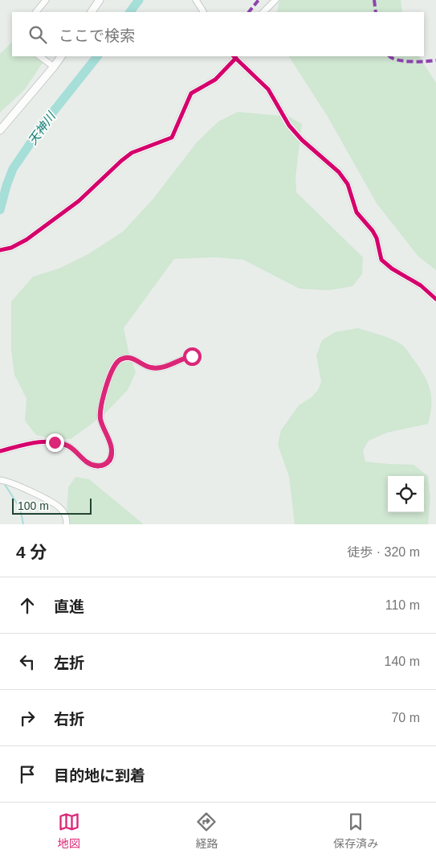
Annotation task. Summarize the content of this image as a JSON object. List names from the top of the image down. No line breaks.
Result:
{"water":["天神川"],"scale_bar":"100 m","page":{"search":"ここで検索","scale":"100 m","heading":["4 分","徒歩 · 320 m"],"list":[["直進","110 m"],["左折","140 m"],["右折","70 m"],"目的地に到着"],"nav":["地図","経路","保存済み"]}}
